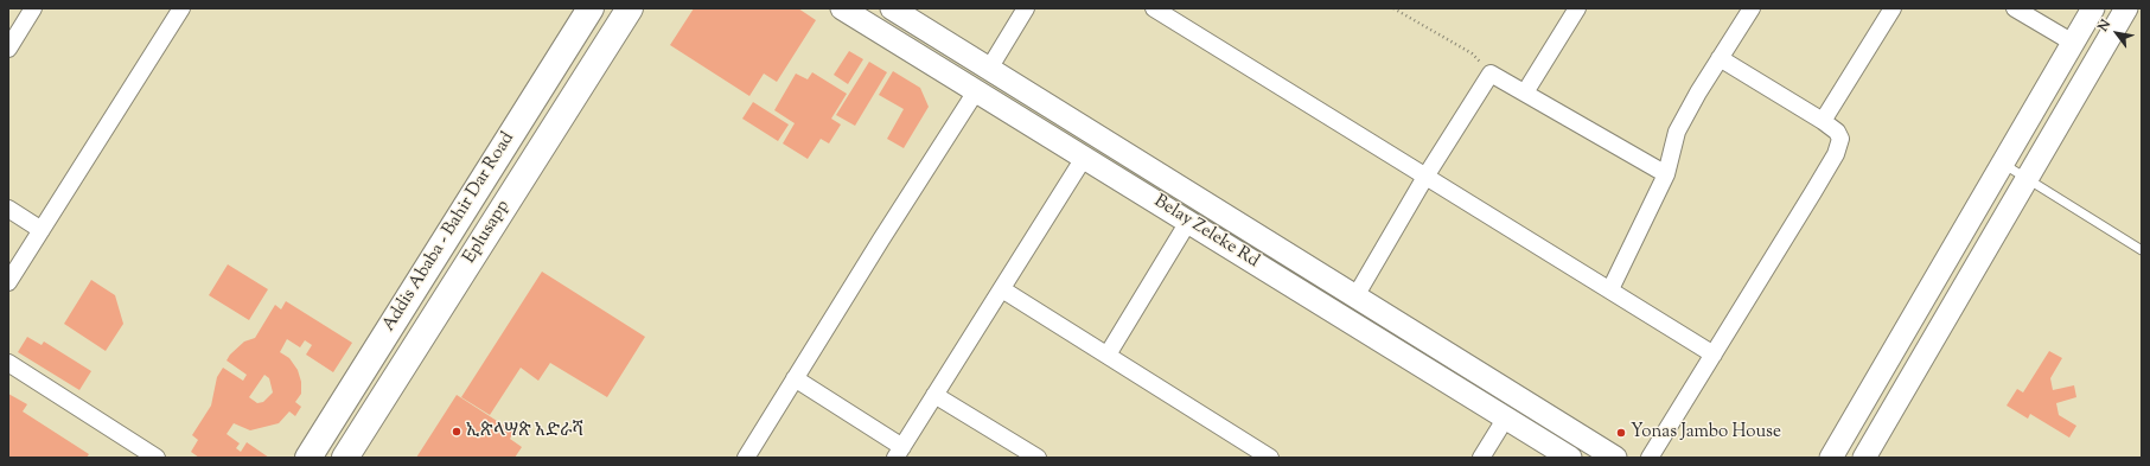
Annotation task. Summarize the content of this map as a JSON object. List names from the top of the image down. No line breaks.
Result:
{"streets":{"highway":["Addis Ababa - Bahir Dar Road","Eplusapp"],"street":["Belay Zeleke Rd"]},"places":["ኢጵላሣጵ አድራሻ","Yonas Jambo House"],"north":"top left"}
